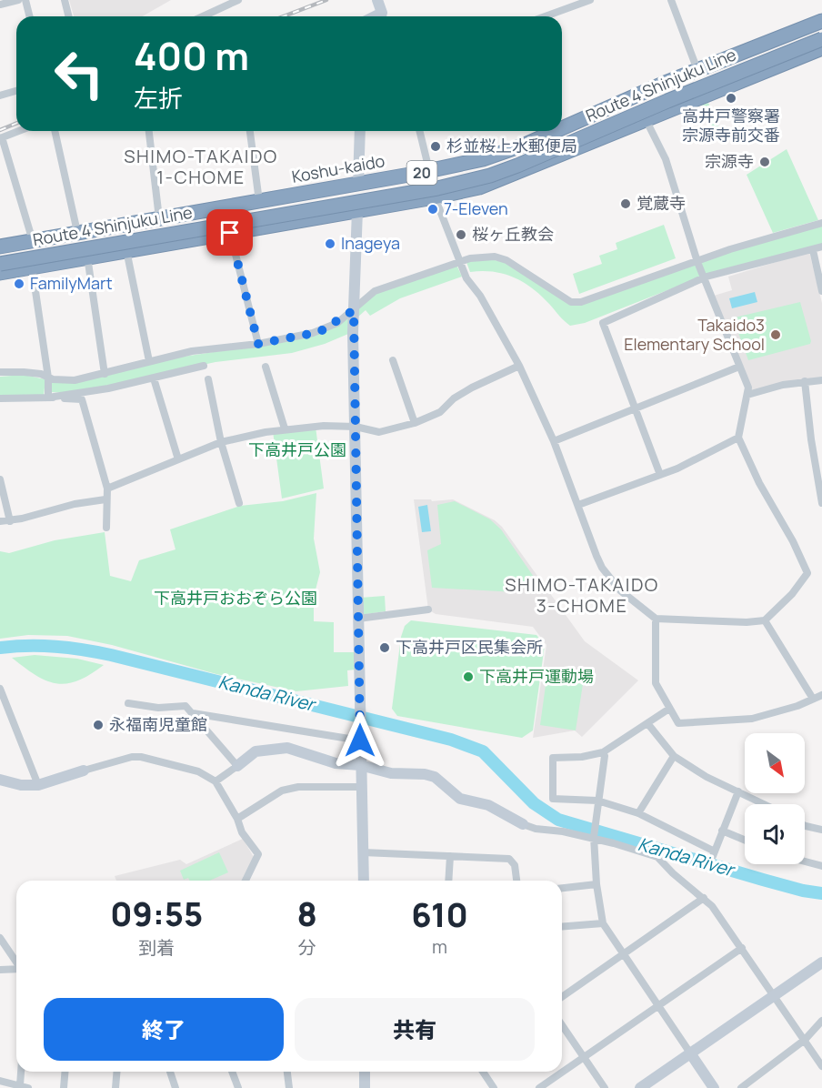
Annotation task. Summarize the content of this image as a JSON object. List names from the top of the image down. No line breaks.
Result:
{"streets":{"highway":["Route 4 Shinjuku Line","Koshu-kaido","20"]},"districts":["SHIMO-TAKAIDO 1-CHOME","SHIMO-TAKAIDO 3-CHOME"],"water":["Kanda River"],"parks":["下高井戸公園","下高井戸おおぞら公園"],"places":["高井戸警察署 宗源寺前交番","杉並桜上水郵便局","宗源寺","覚蔵寺","7-Eleven","桜ヶ丘教会","Inageya","FamilyMart","Takaido3 Elementary School","下高井戸区民集会所","下高井戸運動場","永福南児童館"],"north":"bottom right","page":{"turn":["400 m","左折"],"eta":["09:55","到着","8","分","610","m"],"buttons":["終了","共有"]}}
